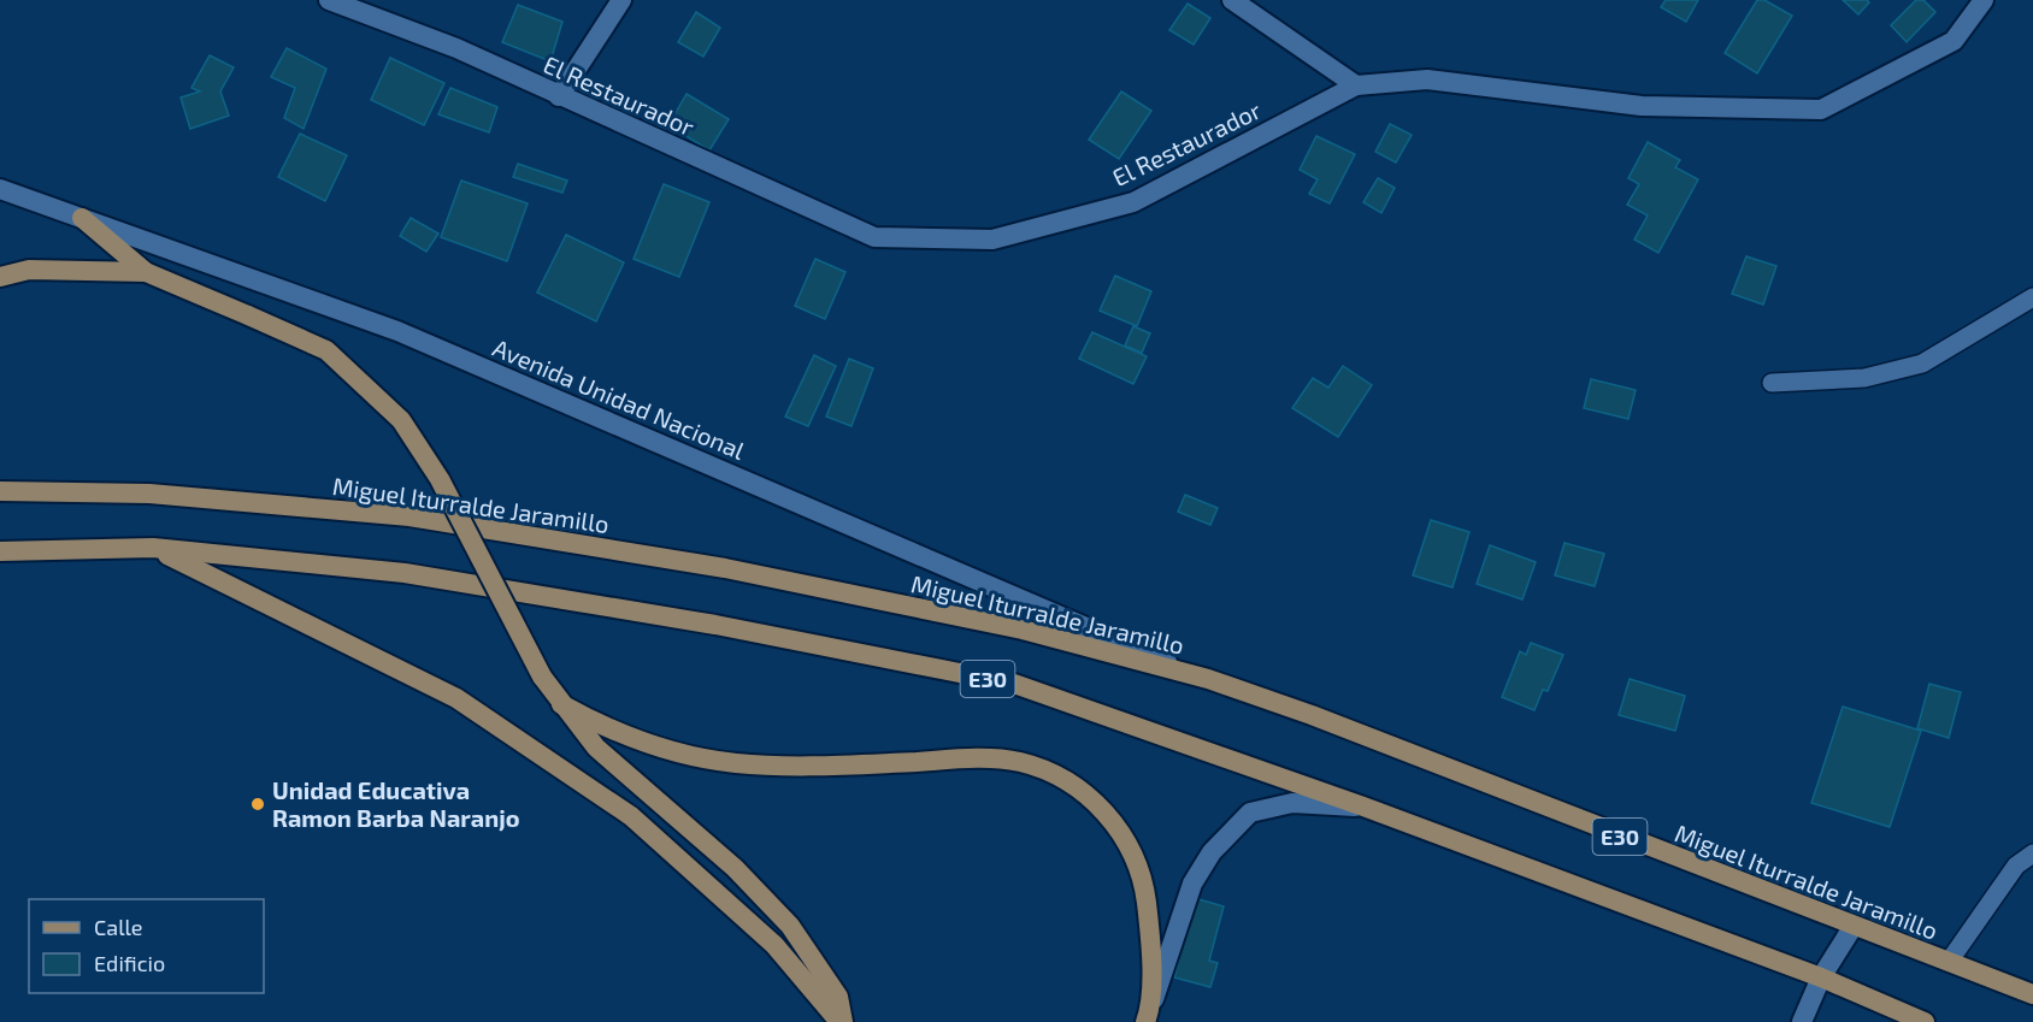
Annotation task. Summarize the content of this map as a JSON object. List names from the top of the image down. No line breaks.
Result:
{"streets":{"main road":["Miguel Iturralde Jaramillo","E30"],"street":["El Restaurador","Avenida Unidad Nacional"]},"crossings":[["Avenida Unidad Nacional","Miguel Iturralde Jaramillo"]],"places":["Unidad Educativa Ramon Barba Naranjo"],"legend":["Calle","Edificio"]}
